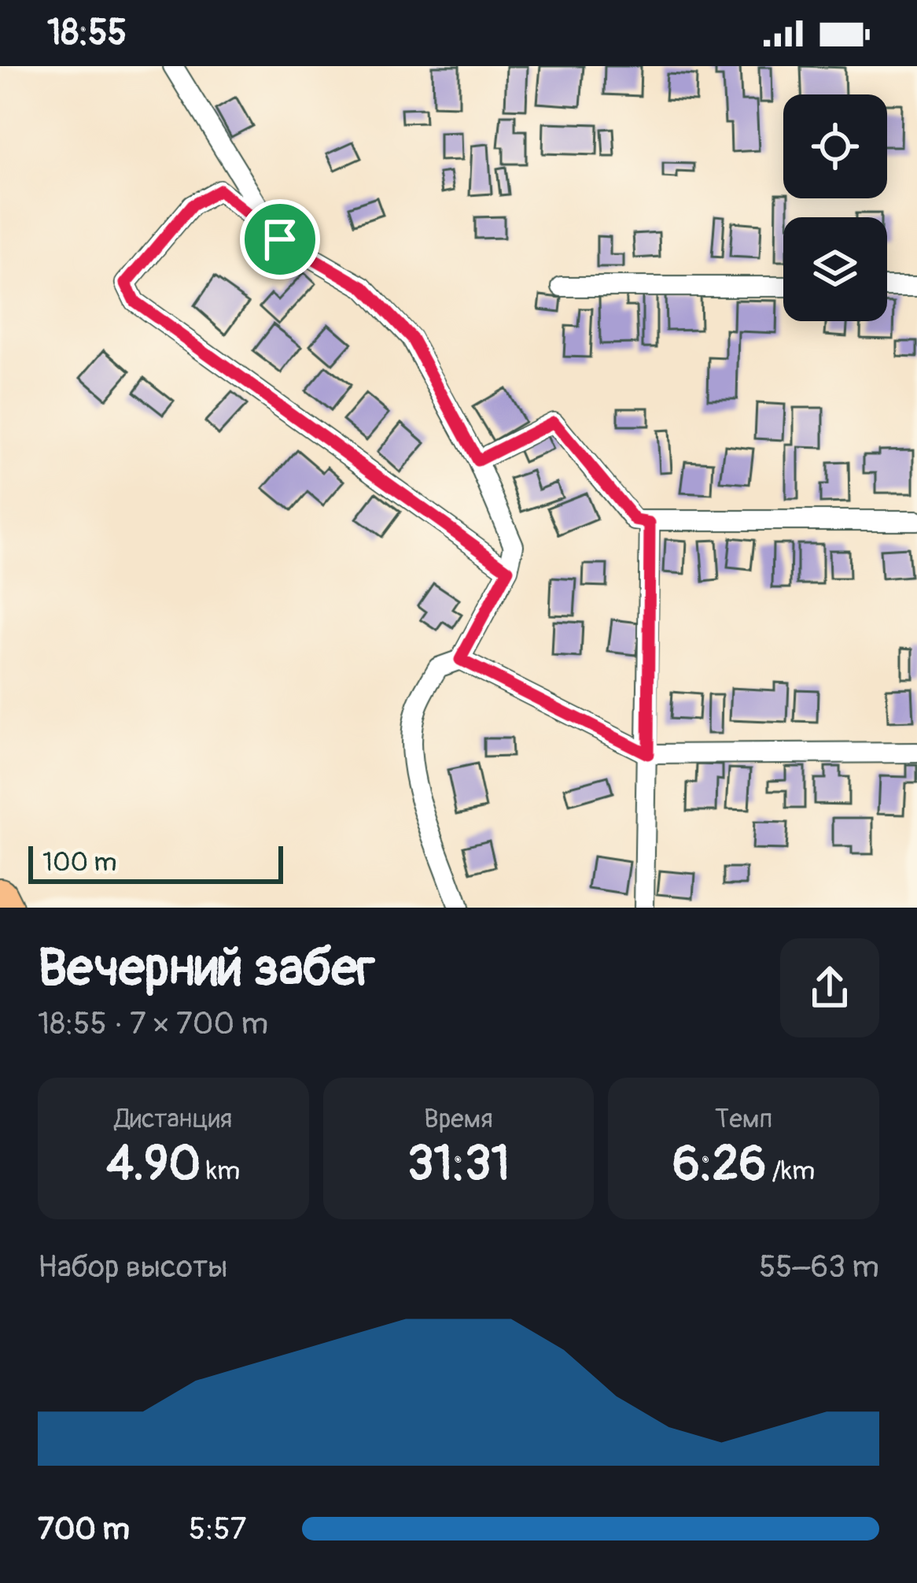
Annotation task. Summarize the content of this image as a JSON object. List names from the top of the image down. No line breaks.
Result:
{"scale_bar":"100 m","page":{"status":"18:55","scale":"100 m","heading":["Вечерний забег","18:55 · 7 × 700 m"],"stats":[["Дистанция","4.90 km"],["Время","31:31"],["Темп","6:26 /km"]],"chart":["Набор высоты","55–63 m"],"list":[{"name":"700 m","note":"5:57"}]}}
